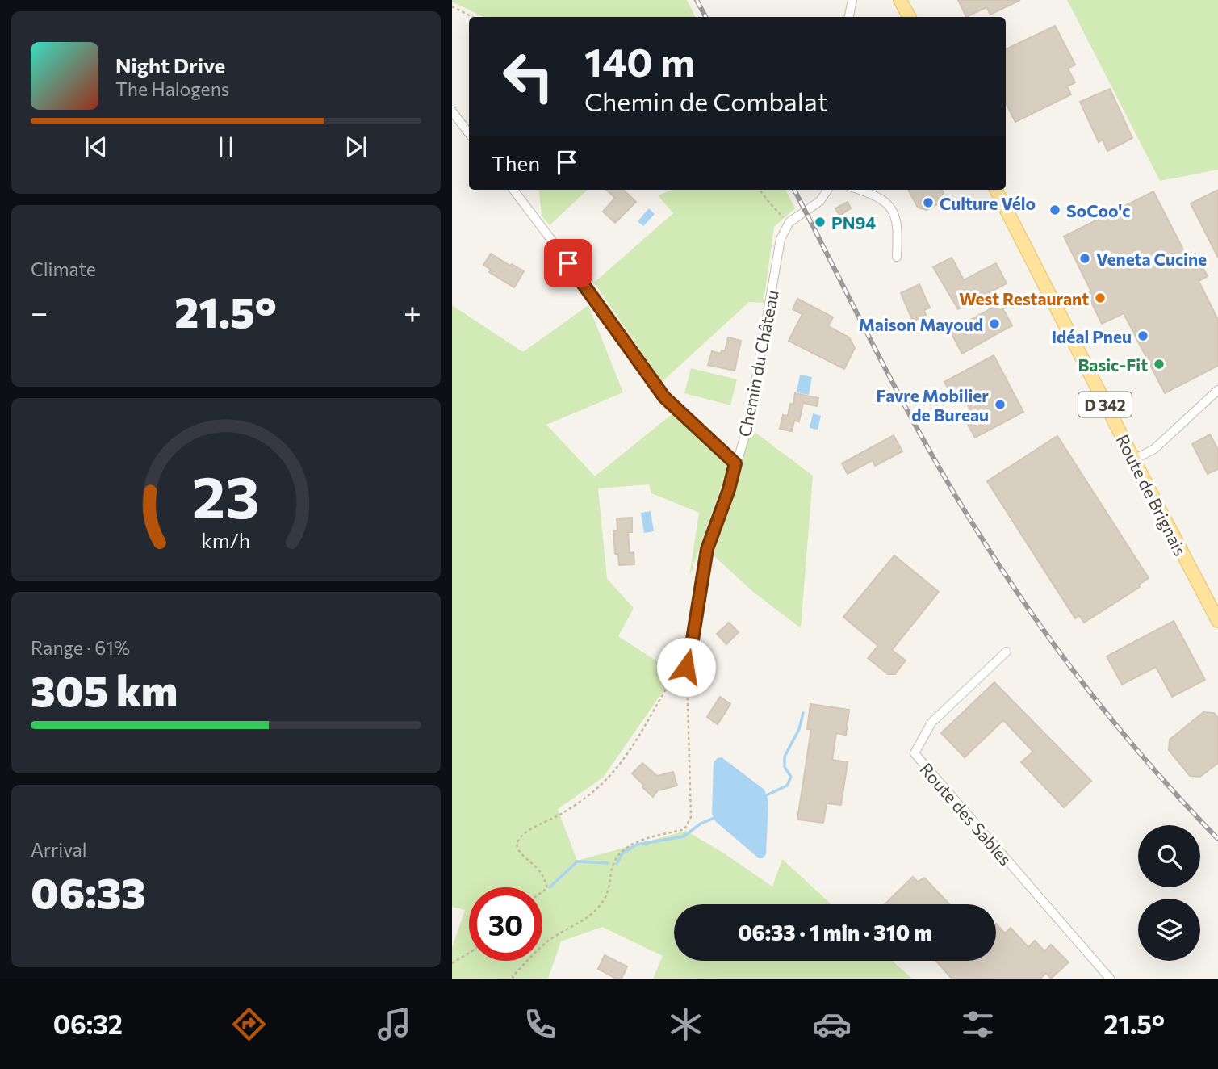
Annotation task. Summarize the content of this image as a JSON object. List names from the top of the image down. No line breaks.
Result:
{"streets":{"main road":["D 342","Route de Brignais"],"street":["Chemin du Château","Route des Sables"]},"places":["Culture Vélo","SoCoo'c","PN94","Veneta Cucine","West Restaurant","Maison Mayoud","Idéal Pneu","Basic-Fit","Favre Mobilier de Bureau"],"page":{"turn":["140 m","Chemin de Combalat"],"song":["Night Drive","The Halogens"],"then":"Then","tile":["Climate",["Range · 61%","305 km"],["Arrival","06:33"]],"heat":["−","21.5°","+"],"limit":"30","trip":"06:33 · 1 min · 310 m","tabs":["06:32","21.5°"],"gauge":["23","km/h"]}}
